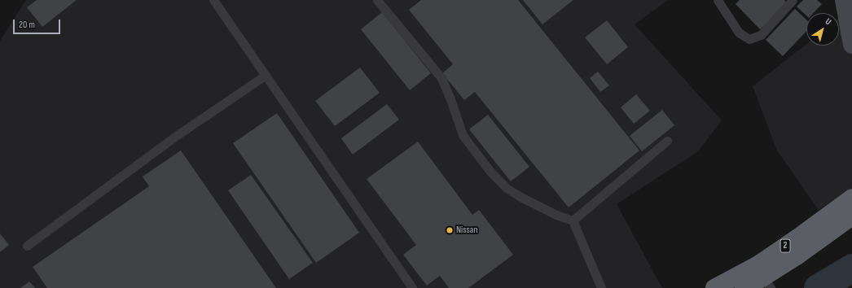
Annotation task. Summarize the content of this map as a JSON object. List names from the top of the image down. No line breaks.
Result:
{"streets":{"highway":["2"]},"places":["Nissan"],"scale_bar":"20 m","north":"top right"}
